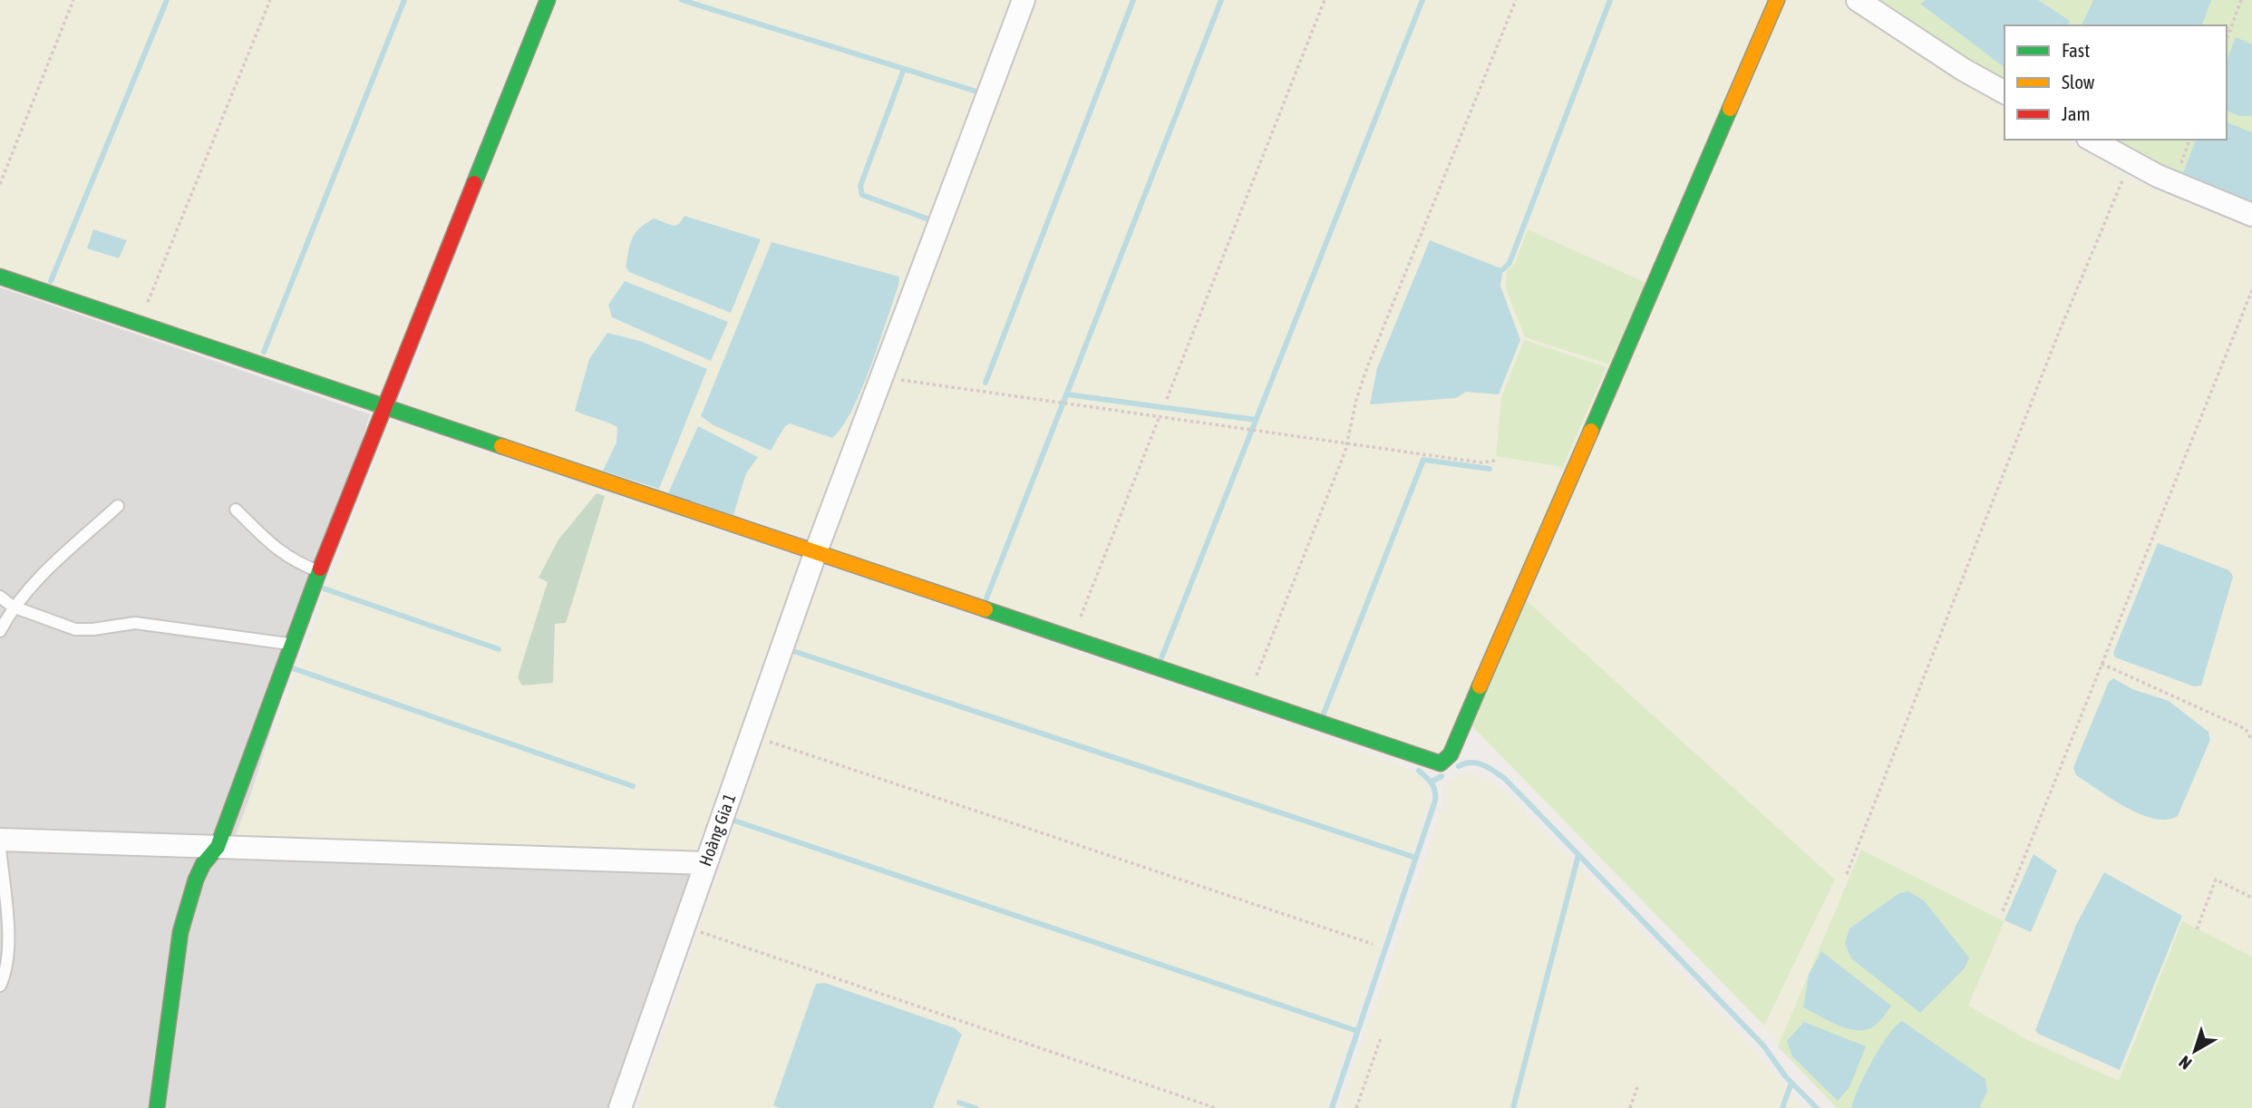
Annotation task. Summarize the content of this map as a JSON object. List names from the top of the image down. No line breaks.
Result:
{"streets":{"street":["Hoàng Gia 1"]},"legend":["Fast","Slow","Jam"],"north":"bottom left"}
